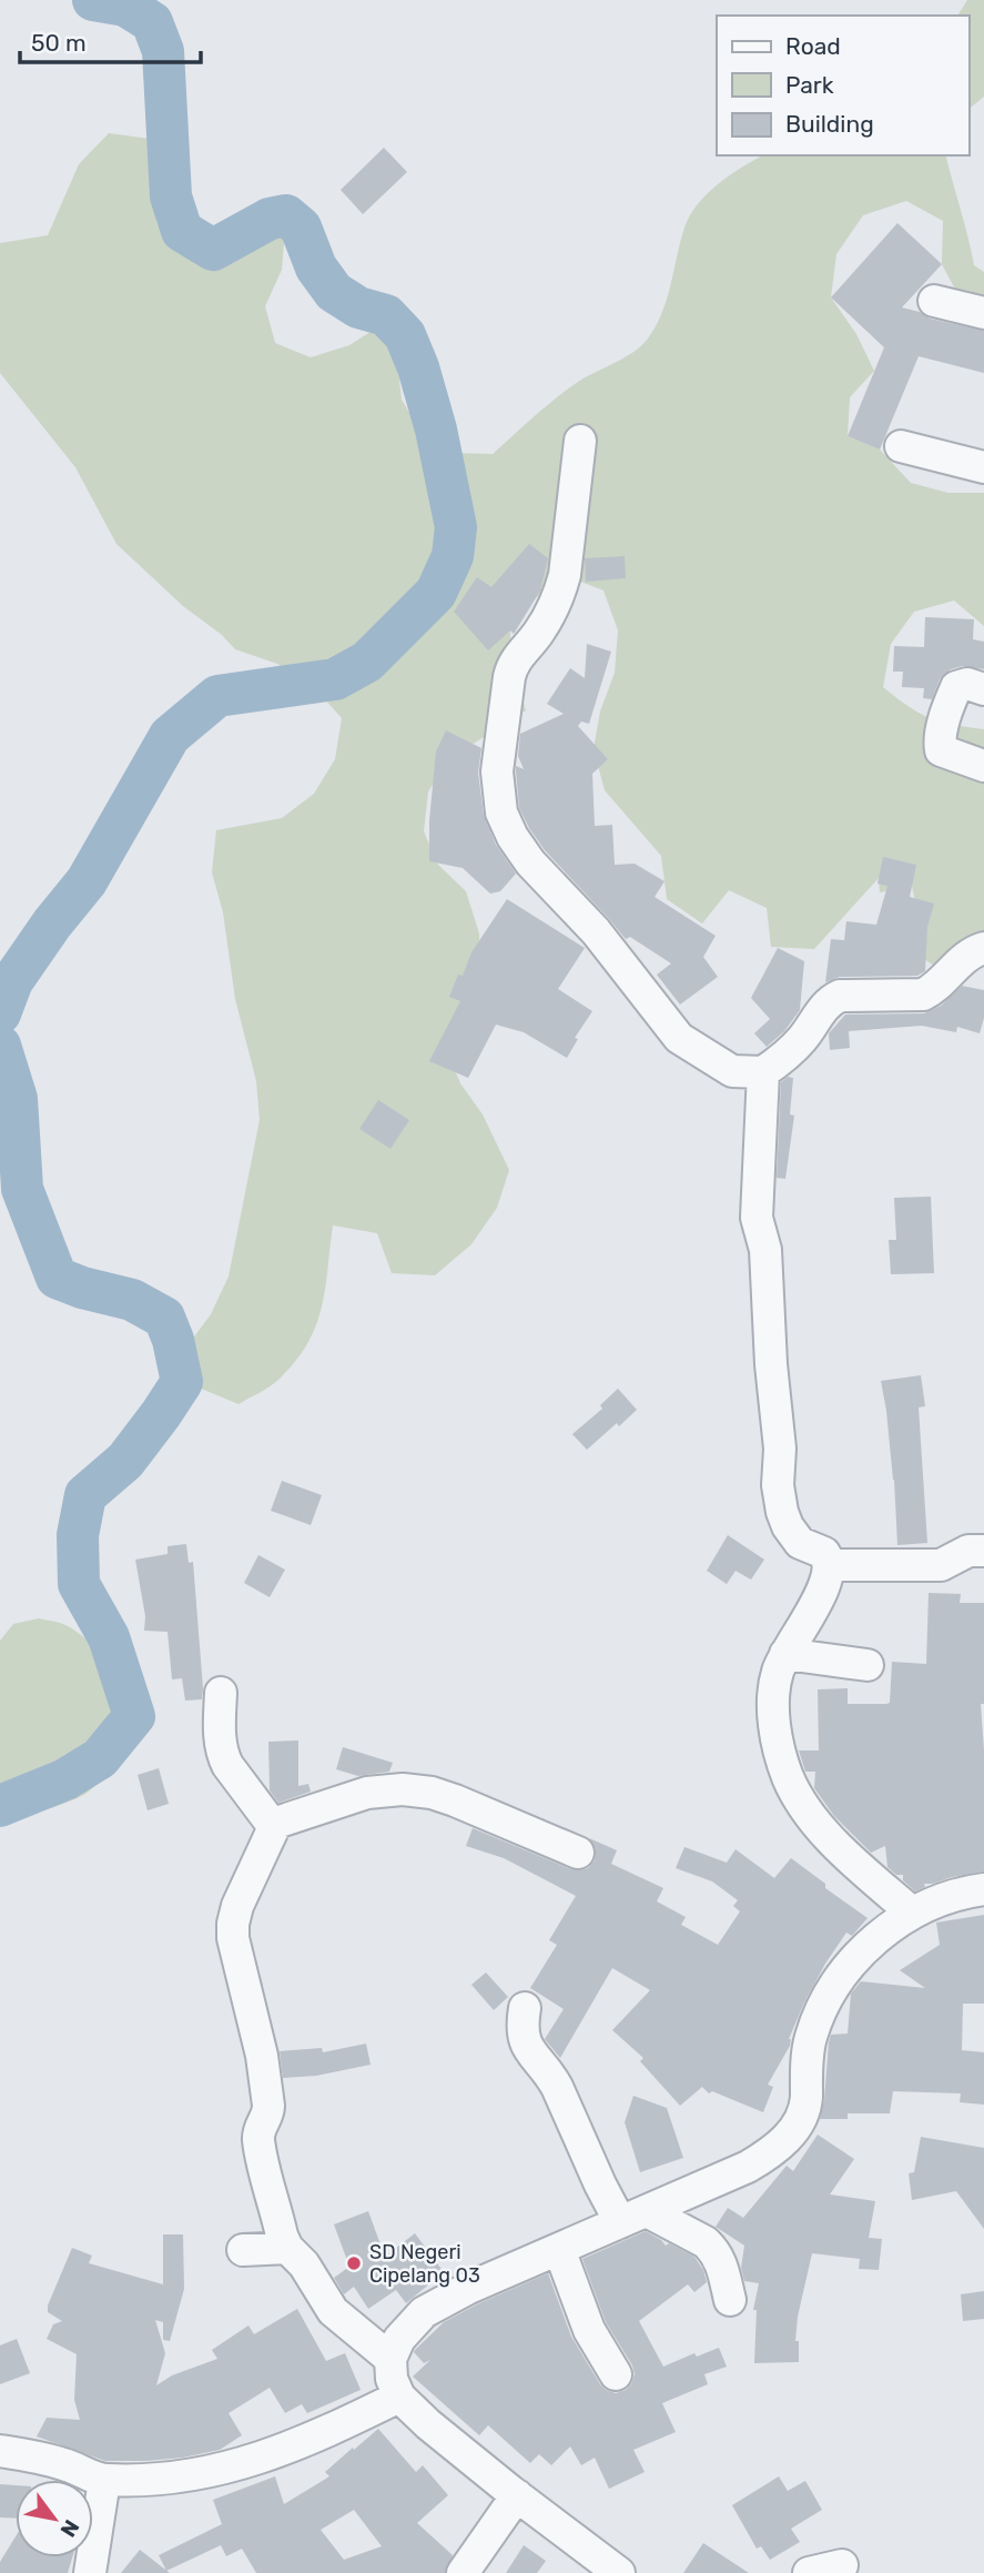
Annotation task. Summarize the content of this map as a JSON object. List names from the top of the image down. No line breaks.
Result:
{"places":["SD Negeri Cipelang 03"],"legend":["Road","Park","Building"],"scale_bar":"50 m","north":"bottom right"}
